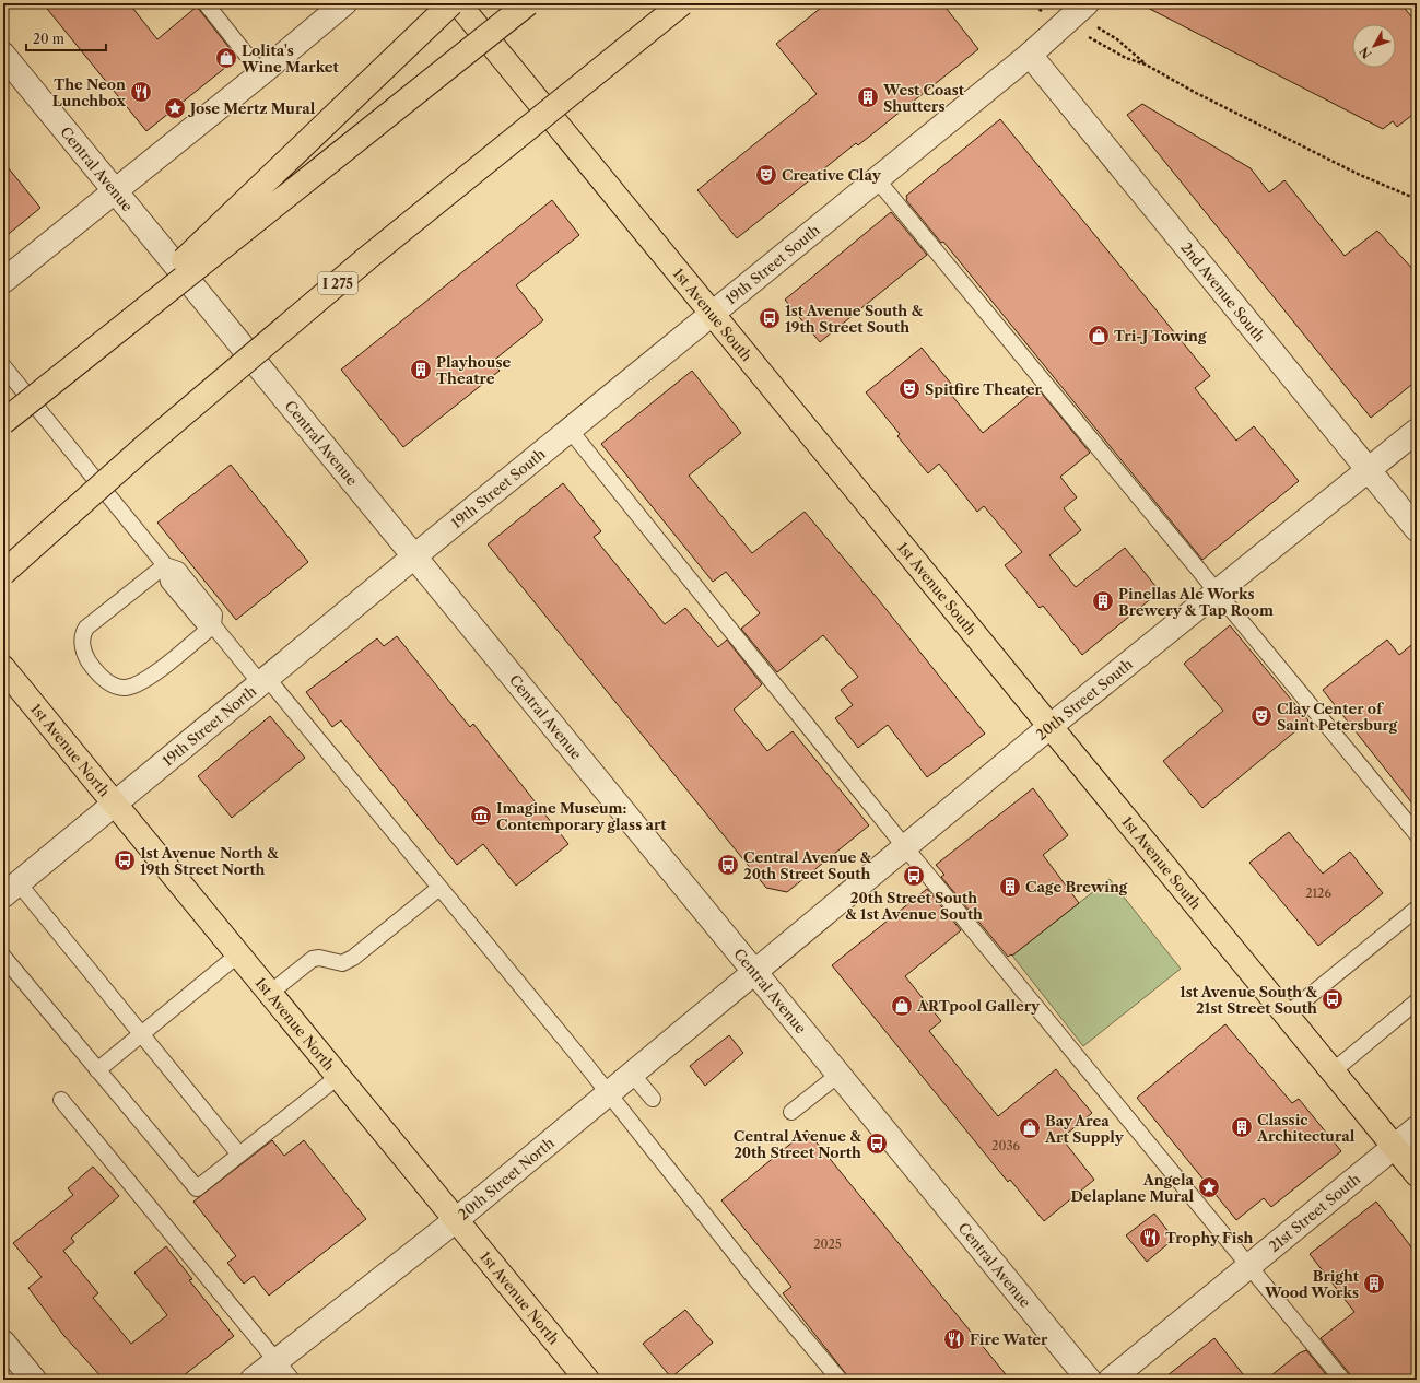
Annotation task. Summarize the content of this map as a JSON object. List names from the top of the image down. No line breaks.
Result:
{"streets":{"main road":["I 275","1st Avenue South","1st Avenue North"],"street":["Central Avenue","19th Street South","2nd Avenue South","20th Street South","19th Street North","20th Street North","21st Street South"]},"crossings":[["Central Avenue","19th Street South"],["Central Avenue","20th Street South"],["Central Avenue","19th Street North"],["Central Avenue","20th Street North"],["19th Street South","2nd Avenue South"],["19th Street South","1st Avenue South"],["19th Street South","19th Street North"],["2nd Avenue South","20th Street South"],["1st Avenue South","20th Street South"],["1st Avenue South","21st Street South"],["20th Street South","20th Street North"],["19th Street North","1st Avenue North"],["1st Avenue North","20th Street North"]],"places":{"shop":["Lolita's Wine Market","Tri-J Towing","ARTpool Gallery","Bay Area Art Supply"],"restaurant":["The Neon Lunchbox","Trophy Fish","Fire Water"],"building":["West Coast Shutters","Playhouse Theatre","Pinellas Ale Works Brewery & Tap Room","Cage Brewing","Classic Architectural","Bright Wood Works"],"place":["Jose Mertz Mural","Angela Delaplane Mural"],"theatre":["Creative Clay","Spitfire Theater","Clay Center of Saint Petersburg"],"bus stop":["1st Avenue South & 19th Street South","1st Avenue North & 19th Street North","Central Avenue & 20th Street South","20th Street South & 1st Avenue South","1st Avenue South & 21st Street South","Central Avenue & 20th Street North"],"museum":["Imagine Museum: Contemporary glass art"]},"house_numbers":["2126","2036","2025"],"scale_bar":"20 m","north":"bottom left"}
